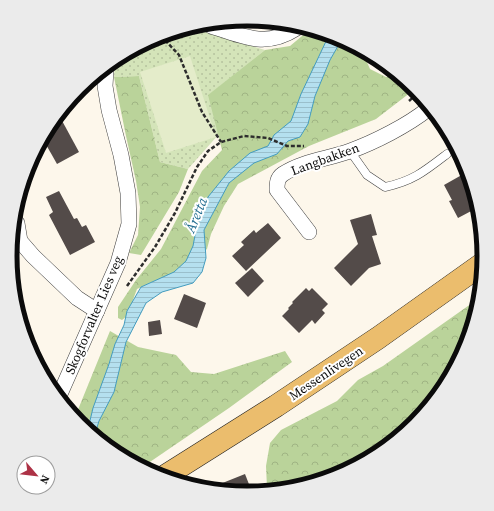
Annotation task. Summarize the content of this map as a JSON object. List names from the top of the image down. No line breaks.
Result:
{"streets":{"main road":["Messenlivegen"],"street":["Langbakken","Skogforvalter Lies veg"]},"water":["Åretta"],"north":"bottom right"}
